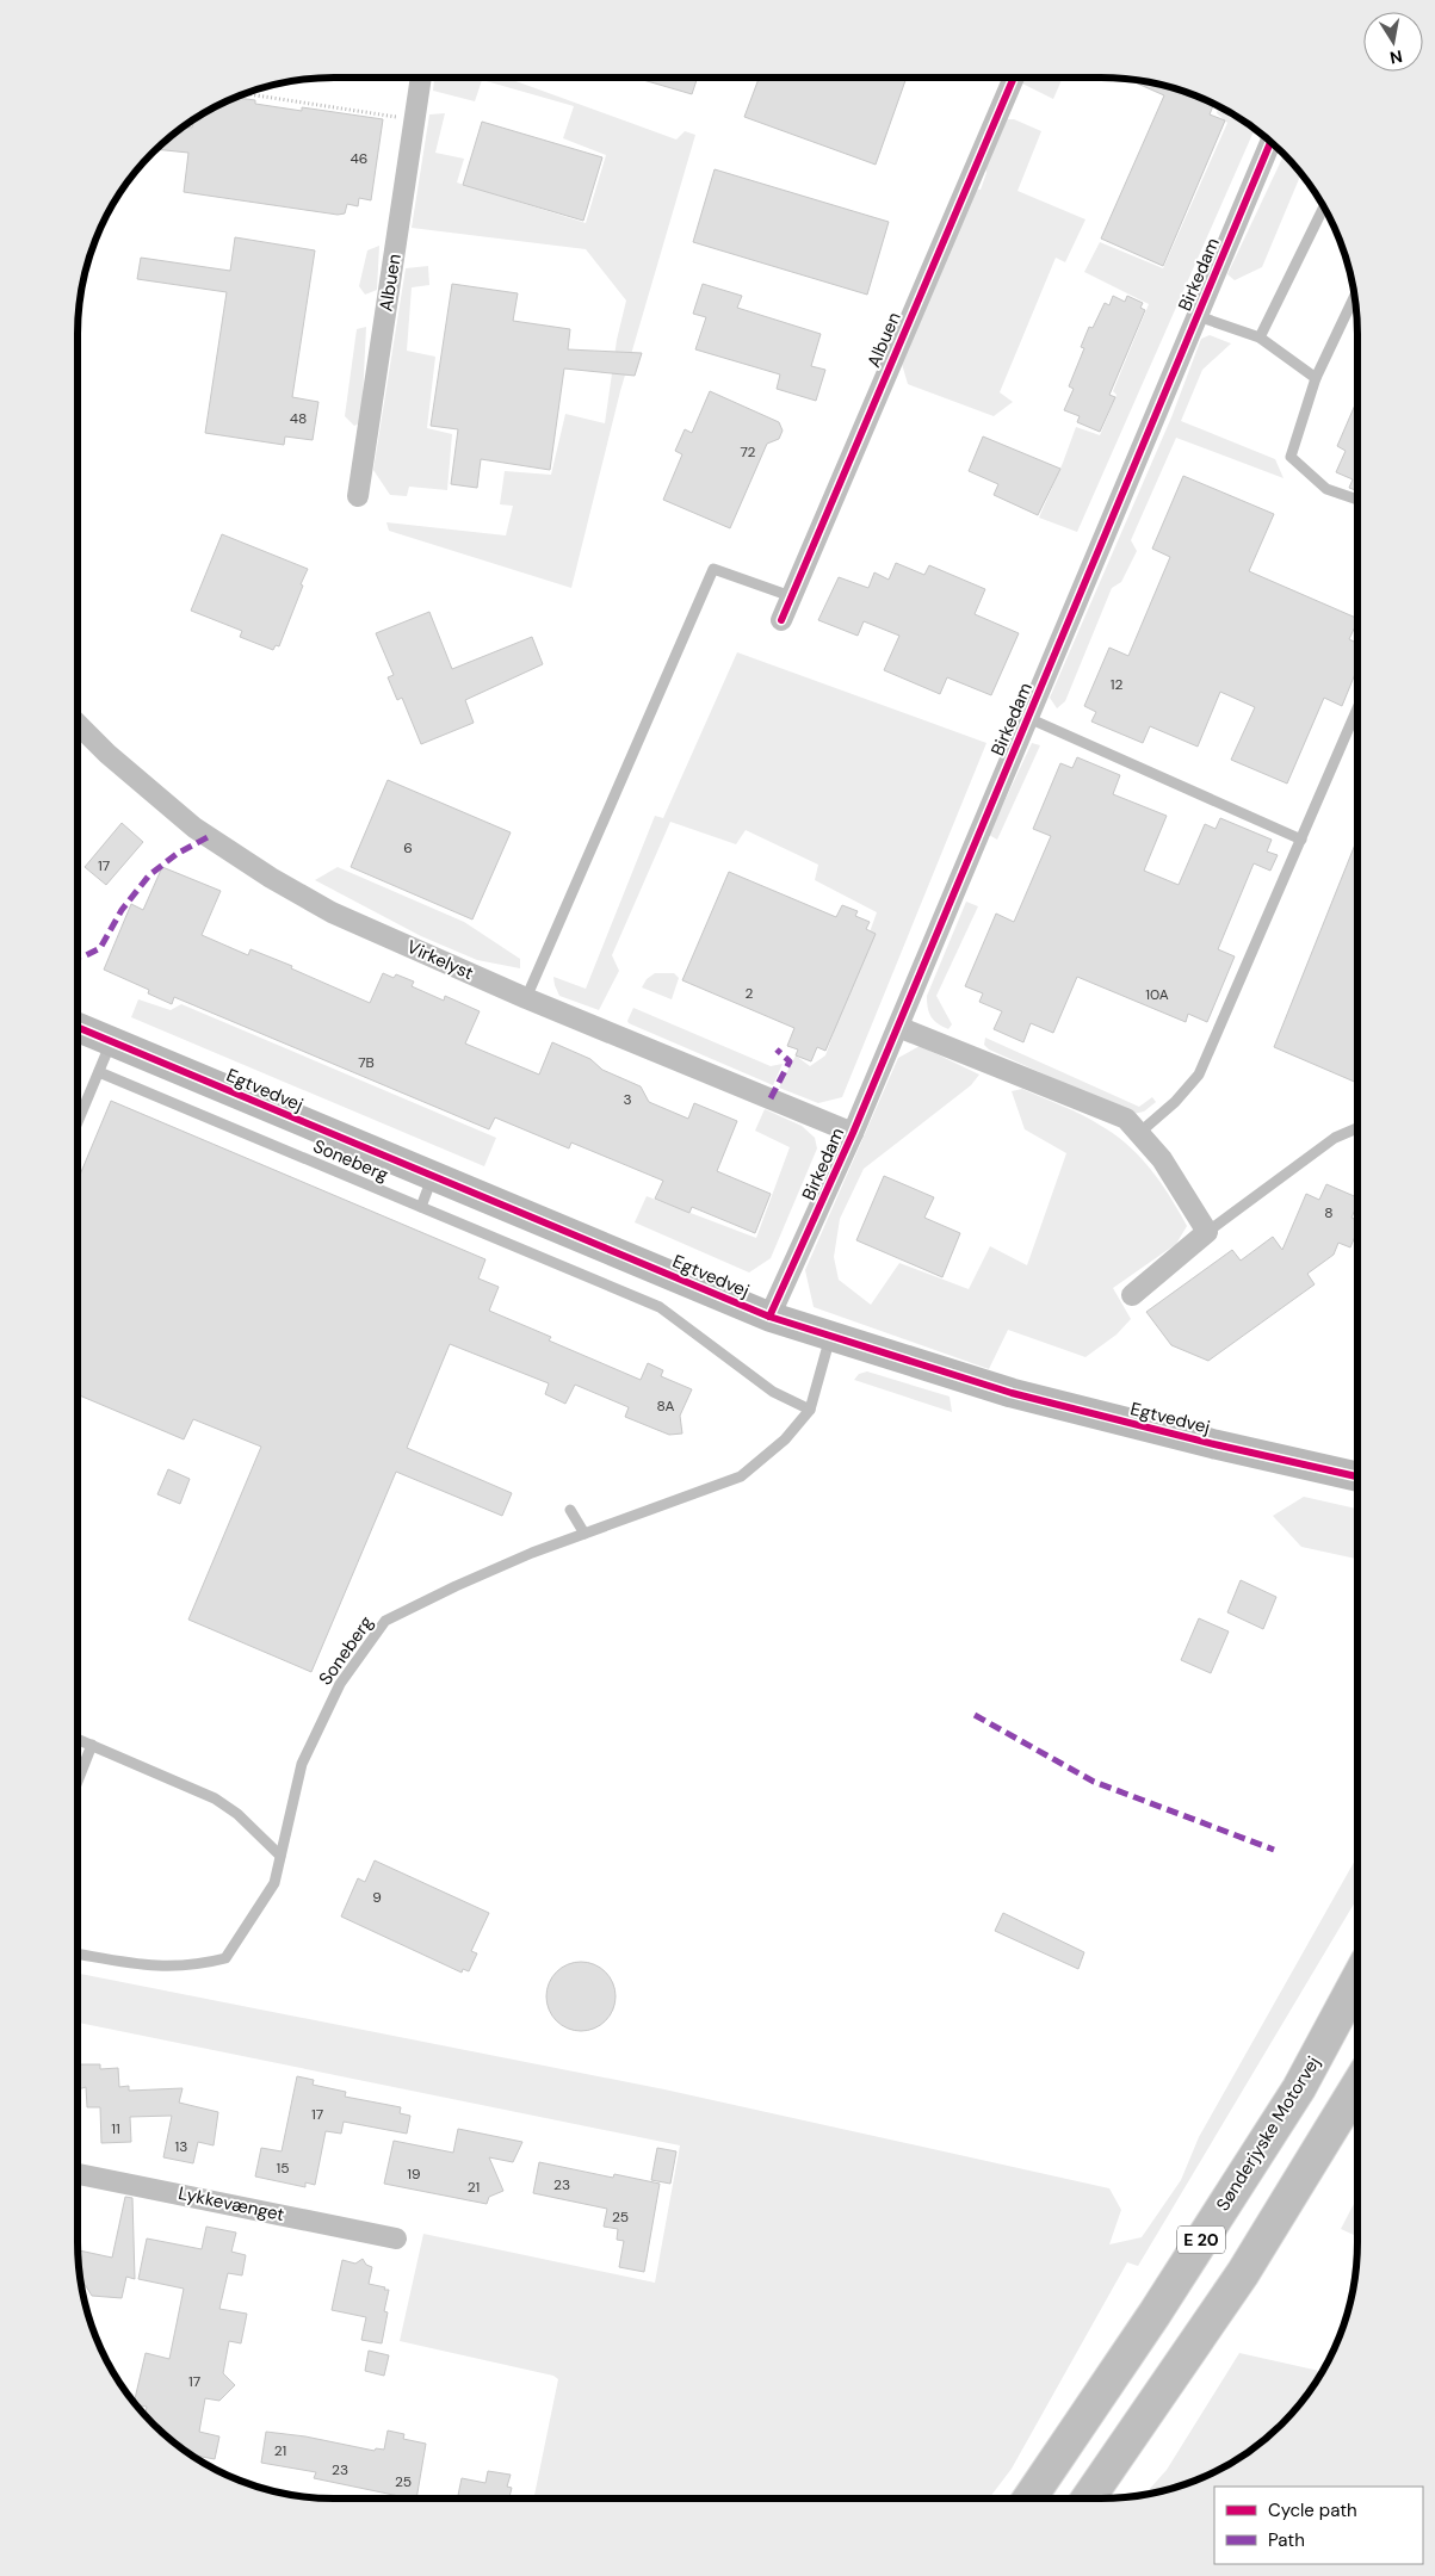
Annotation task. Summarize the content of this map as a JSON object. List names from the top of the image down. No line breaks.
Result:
{"streets":{"highway":["Sønderjyske Motorvej","E 20"],"street":["Birkedam","Albuen","Virkelyst","Egtvedvej","Lykkevænget"],"lane":["Soneberg"]},"crossings":[["Birkedam","Virkelyst"],["Birkedam","Egtvedvej"],["Egtvedvej","Soneberg"]],"house_numbers":["46","48","72","12","6","17","2","10A","7B","3","8","8A","9","17","11","13","15","19","23","21","25","17","21","23","25"],"legend":["Cycle path","Path"],"north":"bottom"}
